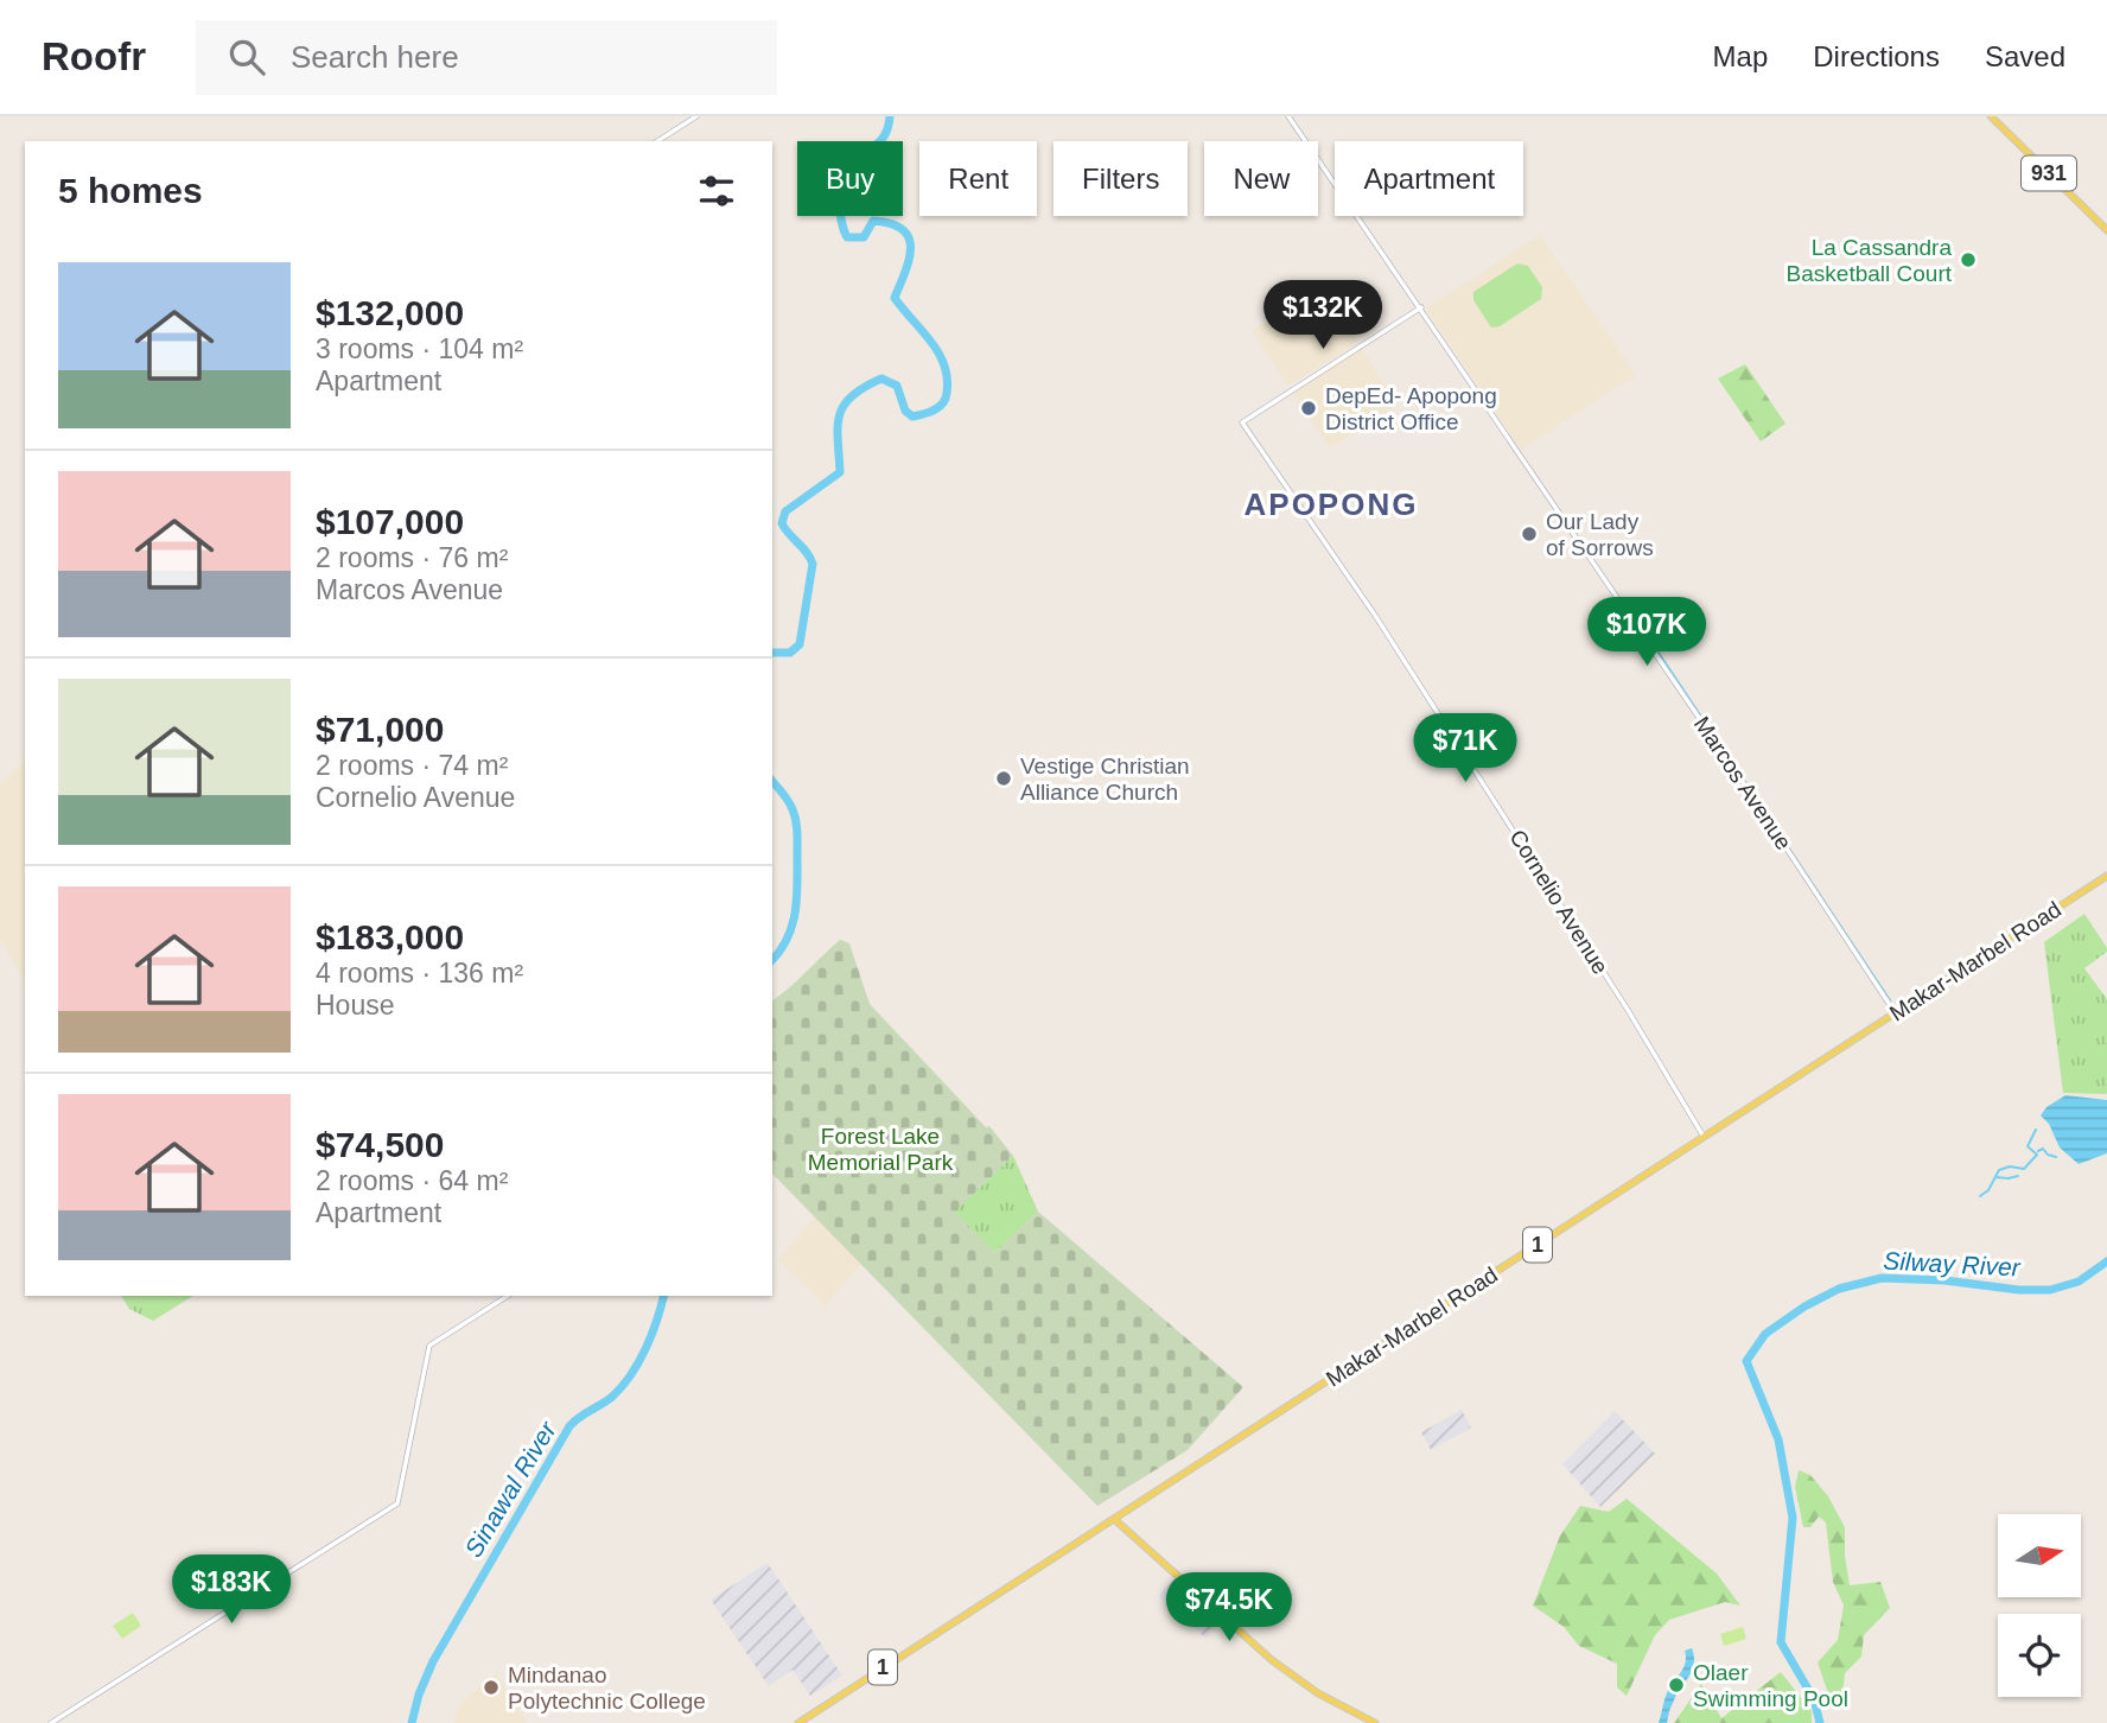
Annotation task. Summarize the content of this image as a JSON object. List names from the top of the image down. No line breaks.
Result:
{"streets":{"main road":["931","Makar-Marbel Road","1"],"street":["Marcos Avenue","Cornelio Avenue"]},"crossings":[["Marcos Avenue","Cornelio Avenue"],["Marcos Avenue","Makar-Marbel Road"],["Cornelio Avenue","Makar-Marbel Road"]],"districts":["APOPONG"],"water":["Silway River","Sinawal River"],"parks":["Forest Lake Memorial Park"],"places":["La Cassandra Basketball Court","DepEd- Apopong District Office","Our Lady of Sorrows","Vestige Christian Alliance Church","Olaer Swimming Pool","Mindanao Polytechnic College"],"north":"right","page":{"header":"Roofr","search":"Search here","nav":["Map","Directions","Saved"],"chip":["Buy","Rent","Filters","New","Apartment"],"heading":"5 homes","list":[{"name":"$132,000","note":"3 rooms · 104 m² · Apartment"},{"name":"$107,000","note":"2 rooms · 76 m² · Marcos Avenue"},{"name":"$71,000","note":"2 rooms · 74 m² · Cornelio Avenue"},{"name":"$183,000","note":"4 rooms · 136 m² · House"},{"name":"$74,500","note":"2 rooms · 64 m² · Apartment"}],"price":["$132K","$107K","$71K","$183K","$74.5K"]}}
